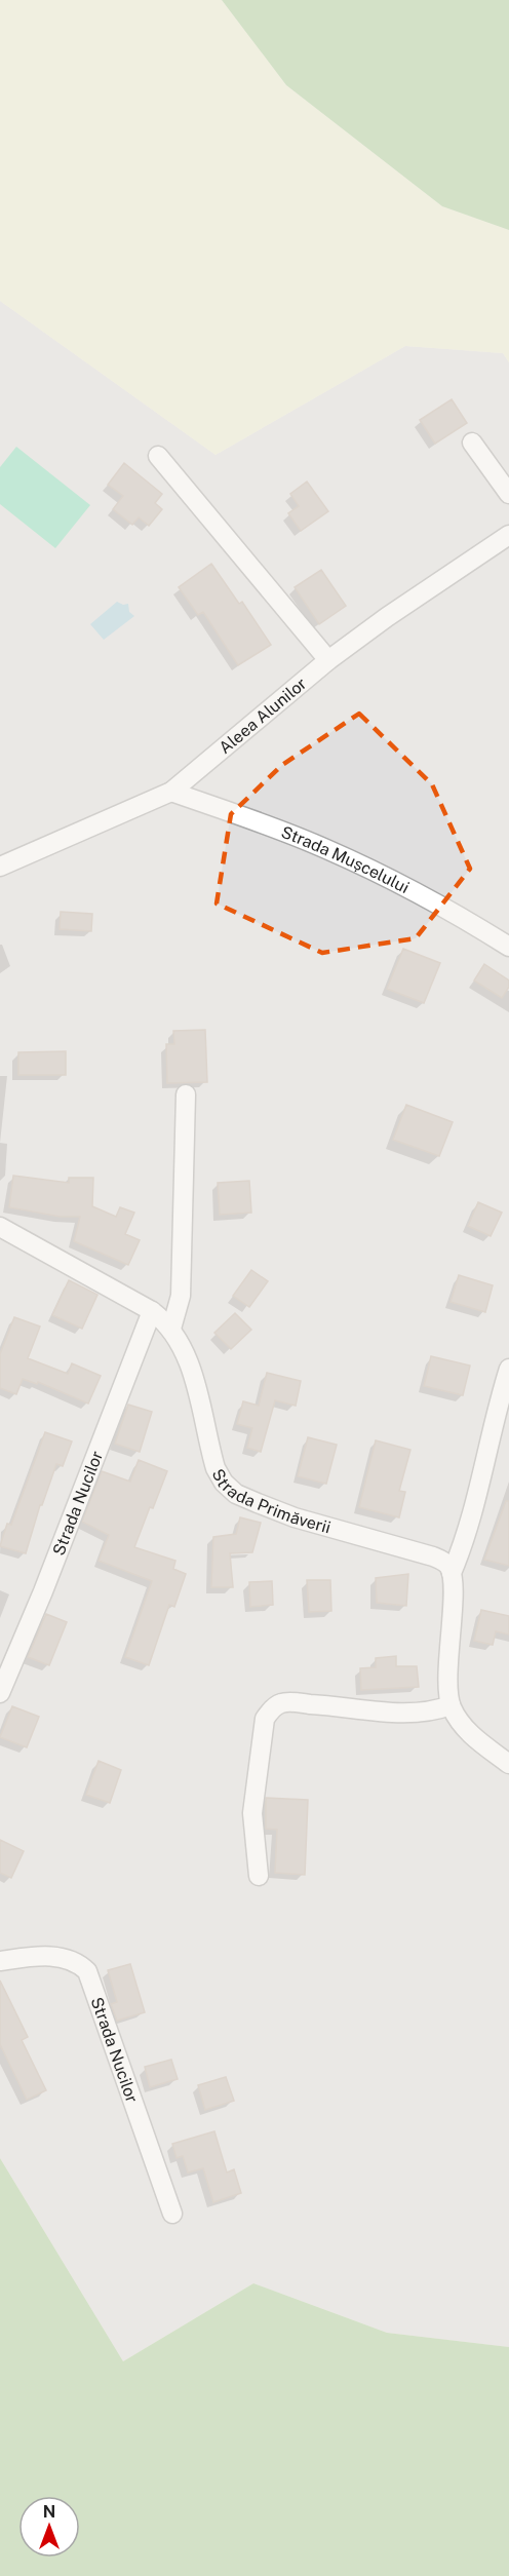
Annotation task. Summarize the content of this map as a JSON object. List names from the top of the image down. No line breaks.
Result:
{"streets":{"street":["Aleea Alunilor","Strada Mușcelului","Strada Primăverii","Strada Nucilor"]},"crossings":[["Aleea Alunilor","Strada Mușcelului"],["Strada Primăverii","Strada Nucilor"]],"north":"top"}
